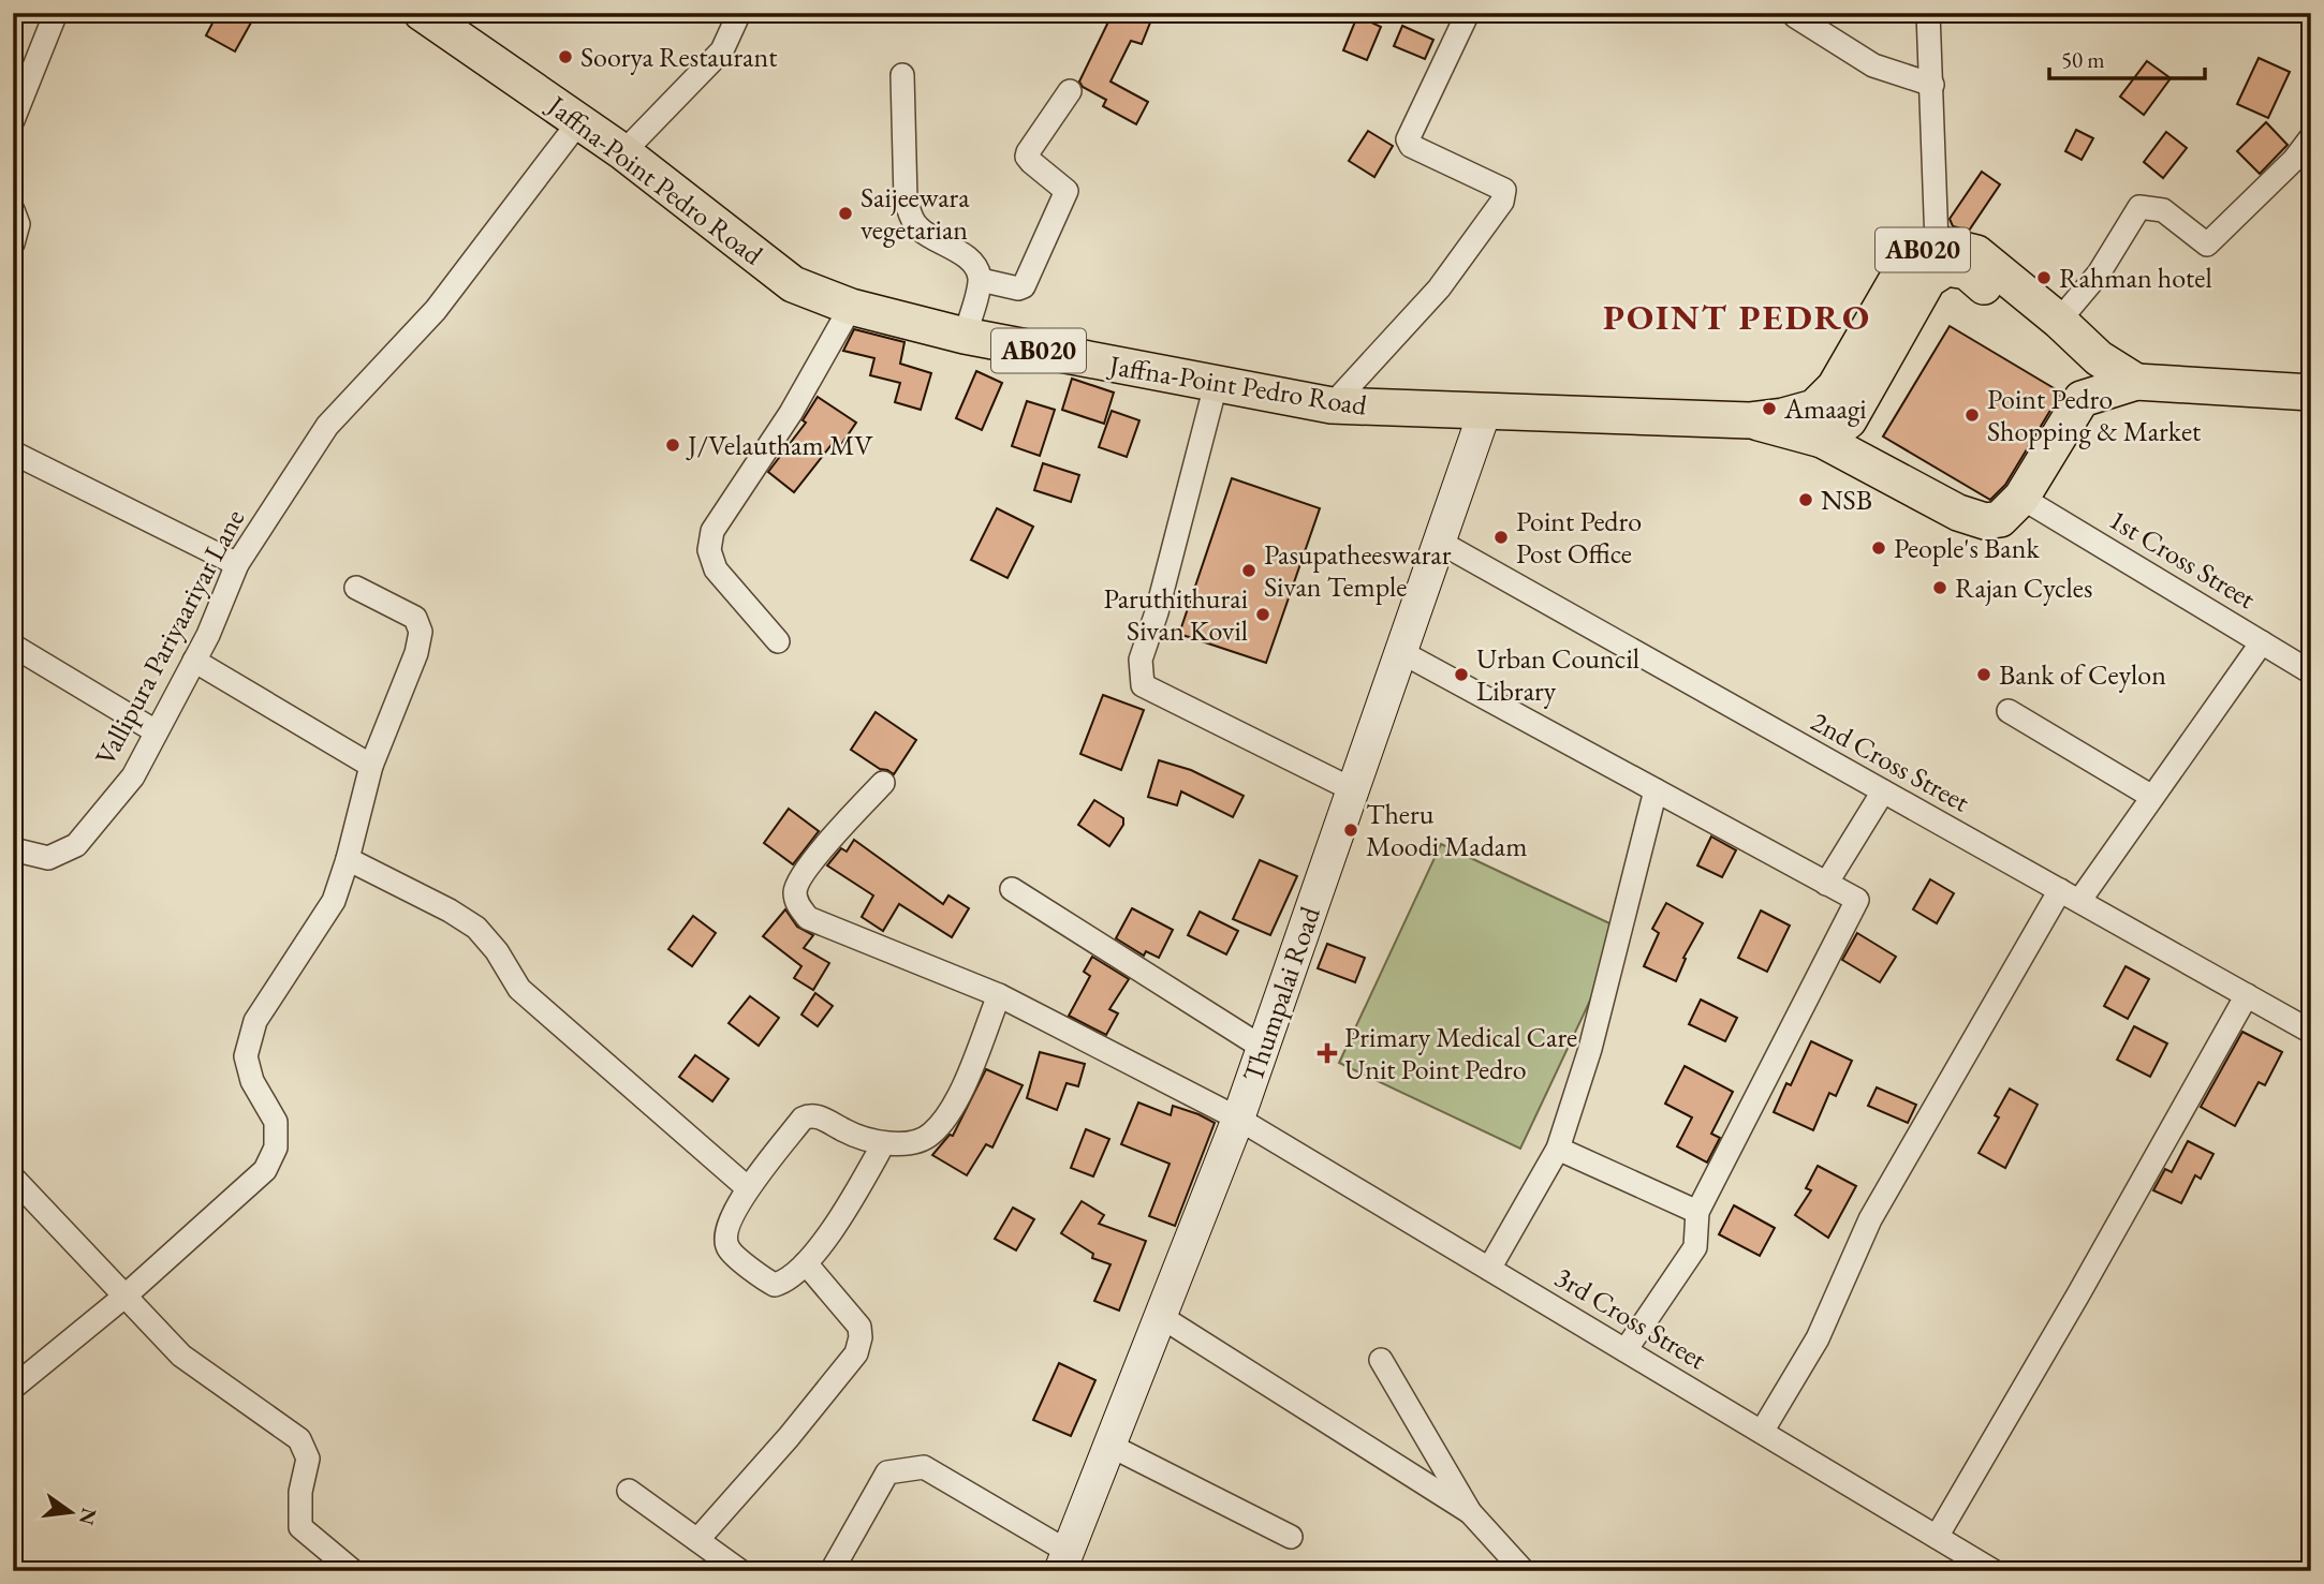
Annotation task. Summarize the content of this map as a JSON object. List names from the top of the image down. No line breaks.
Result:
{"streets":{"main road":["Jaffna-Point Pedro Road","AB020"],"street":["1st Cross Street","Vallipura Pariyaariyar Lane","2nd Cross Street","Thumpalai Road","3rd Cross Street"]},"crossings":[["Jaffna-Point Pedro Road","1st Cross Street"],["Jaffna-Point Pedro Road","Vallipura Pariyaariyar Lane"],["Jaffna-Point Pedro Road","Thumpalai Road"],["2nd Cross Street","Thumpalai Road"],["Thumpalai Road","3rd Cross Street"]],"districts":["POINT PEDRO"],"places":{"other":["Soorya Restaurant","Saijeewara vegetarian","Rahman hotel","Amaagi","Point Pedro Shopping & Market","J/Velautham MV","NSB","Point Pedro Post Office","People's Bank","Pasupatheeswarar Sivan Temple","Rajan Cycles","Paruthithurai Sivan Kovil","Urban Council Library","Bank of Ceylon","Theru Moodi Madam"],"health":["Primary Medical Care Unit Point Pedro"]},"scale_bar":"50 m","north":"right"}
